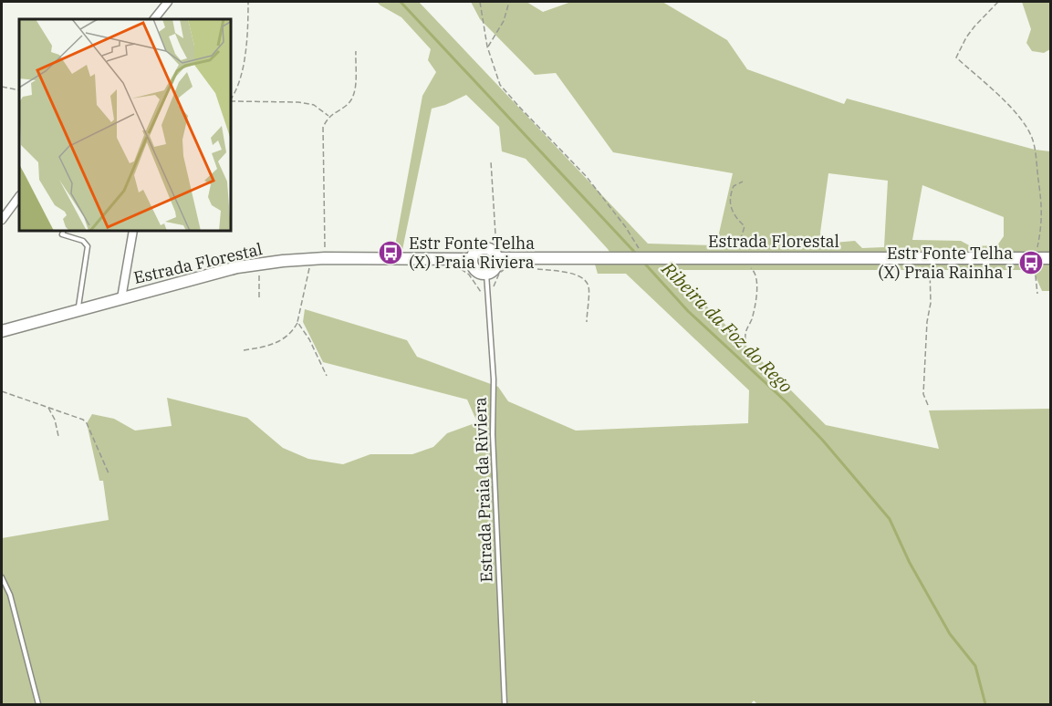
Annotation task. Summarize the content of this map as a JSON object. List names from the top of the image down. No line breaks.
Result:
{"streets":{"main road":["Estrada Florestal"],"lane":["Estrada Praia da Riviera"]},"crossings":[["Estrada Florestal","Estrada Praia da Riviera"]],"water":["Ribeira da Foz do Rego"],"places":{"bus stop":["Estr Fonte Telha (X) Praia Riviera","Estr Fonte Telha (X) Praia Rainha I"]}}
